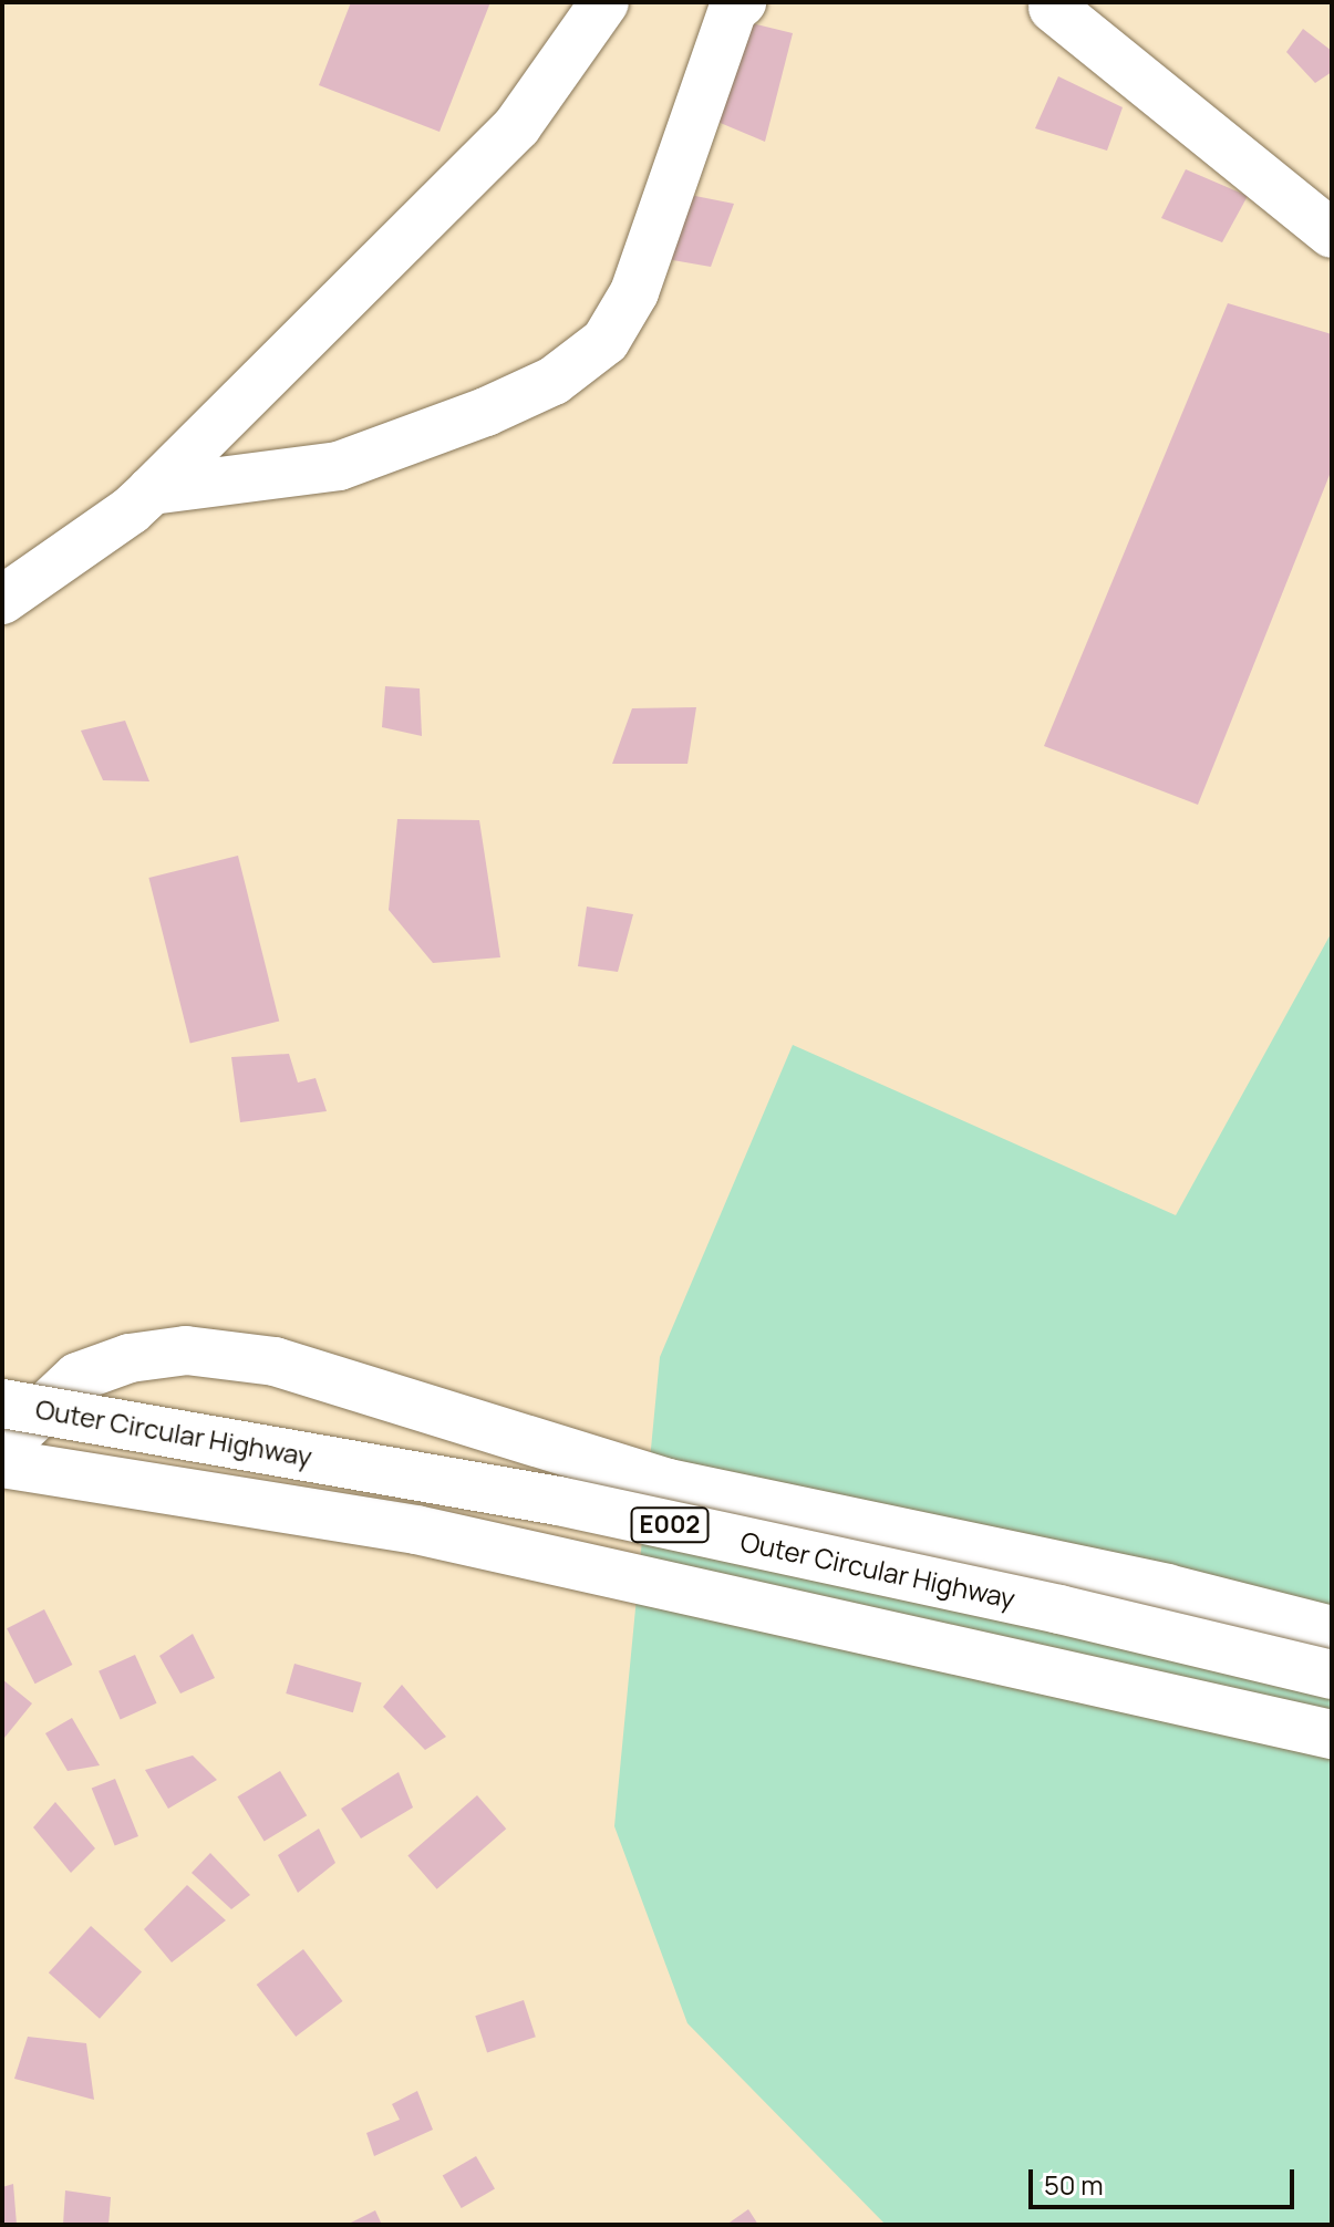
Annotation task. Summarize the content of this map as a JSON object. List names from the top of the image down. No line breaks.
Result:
{"streets":{"main road":["Outer Circular Highway","E002"]},"scale_bar":"50 m"}
